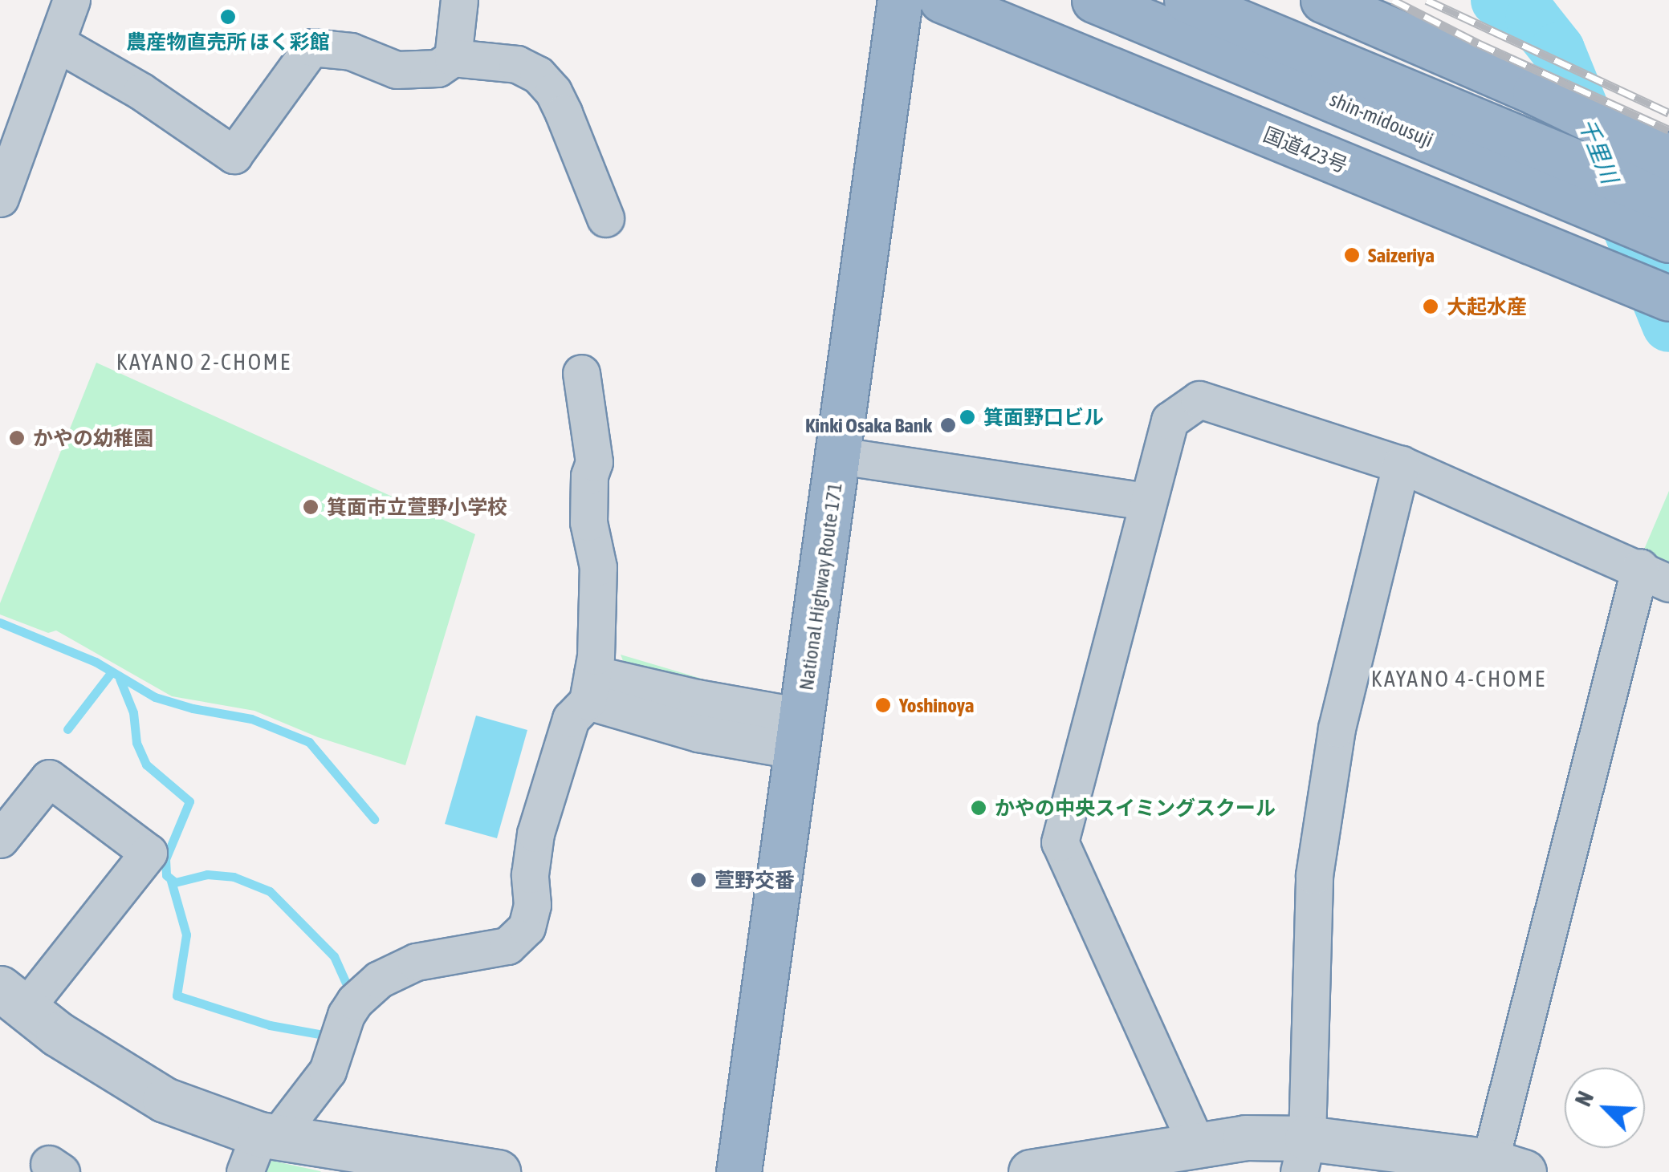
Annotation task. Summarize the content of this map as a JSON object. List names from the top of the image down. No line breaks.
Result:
{"streets":{"highway":["shin-midousuji","国道423号","National Highway Route 171"]},"districts":["KAYANO 2-CHOME","KAYANO 4-CHOME"],"water":["千里川"],"places":["農産物直売所 ほく彩館","Saizeriya","大起水産","箕面野口ビル","Kinki Osaka Bank","かやの幼稚園","箕面市立萱野小学校","Yoshinoya","かやの中央スイミングスクール","萱野交番"],"north":"top left"}
